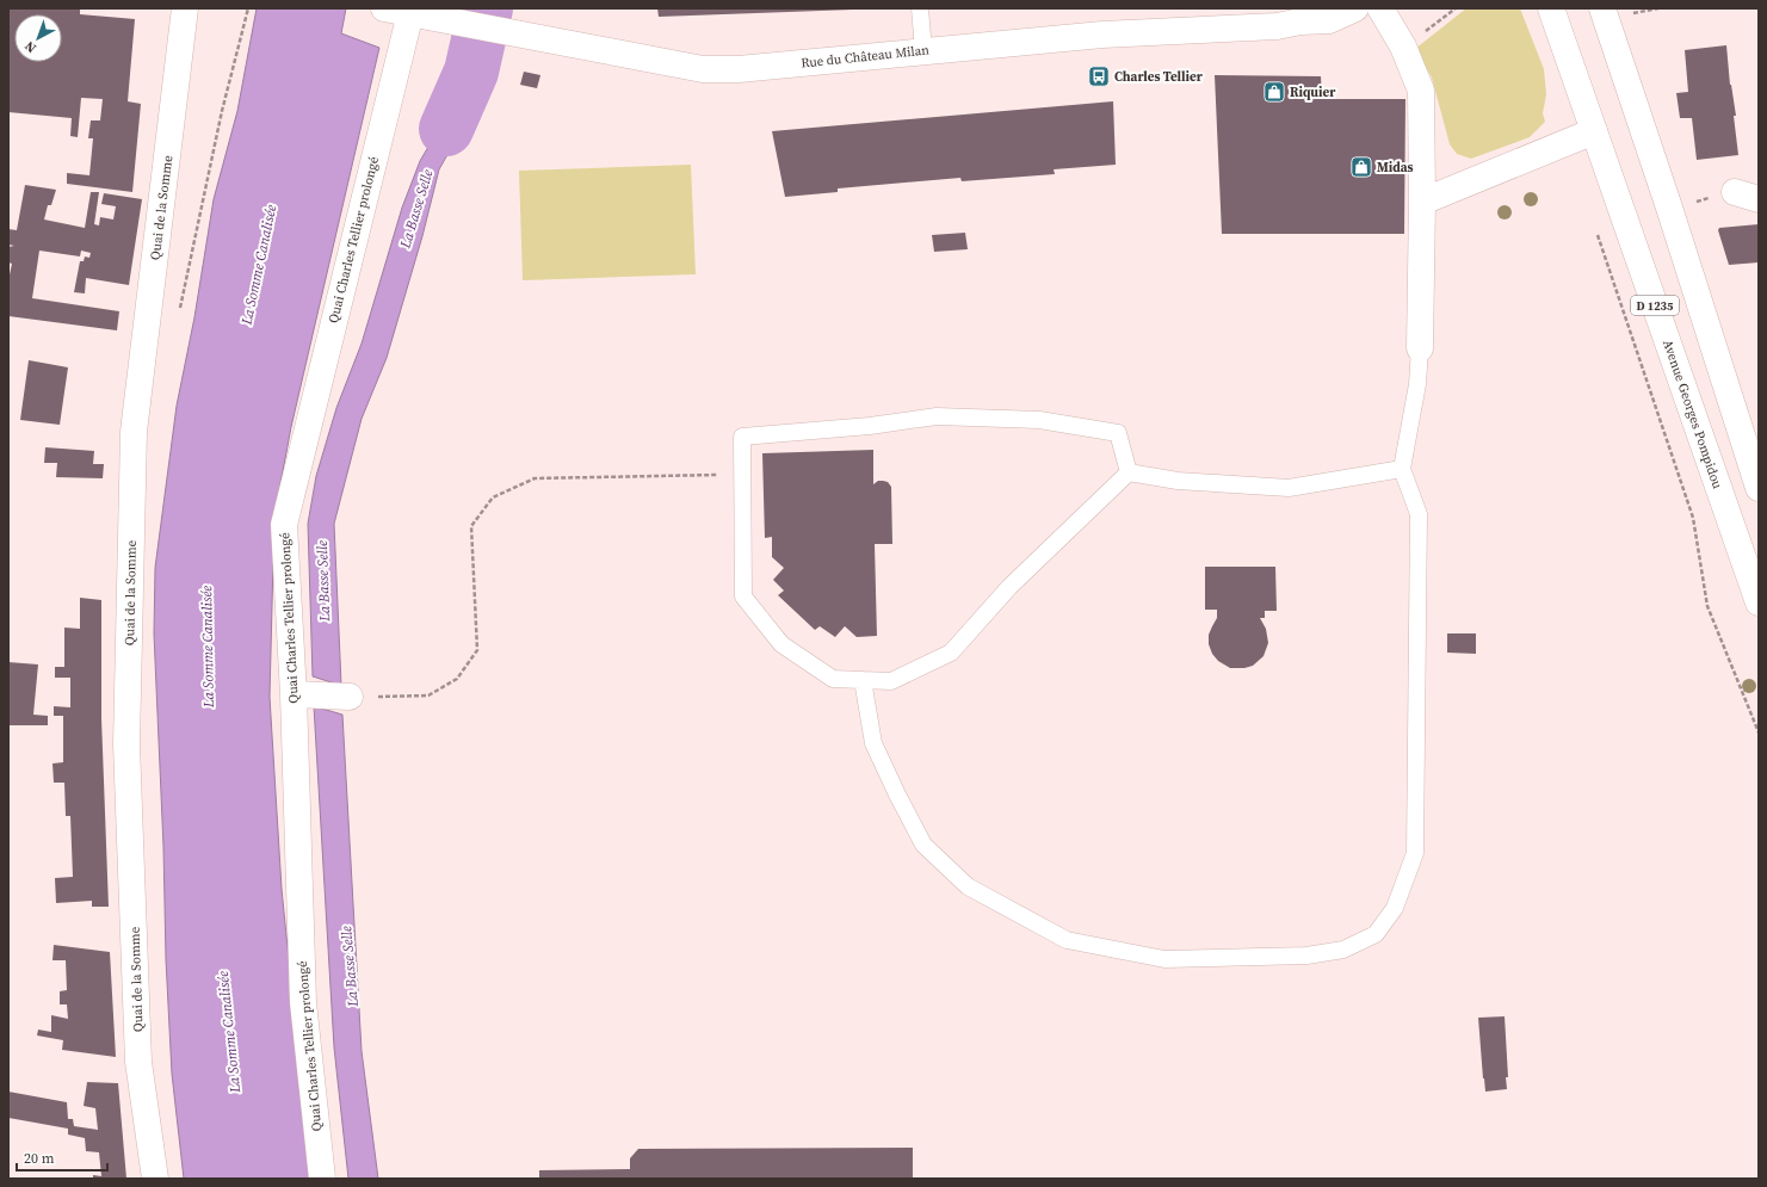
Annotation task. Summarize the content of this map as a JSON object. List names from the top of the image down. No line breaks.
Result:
{"streets":{"street":["Rue du Château Milan","Quai de la Somme","Quai Charles Tellier prolongé","D 1235","Avenue Georges Pompidou"]},"crossings":[["Rue du Château Milan","Quai Charles Tellier prolongé"]],"water":["La Basse Selle","La Somme Canalisée"],"places":{"bus stop":["Charles Tellier"],"shop":["Riquier","Midas"]},"scale_bar":"20 m","north":"bottom left"}
